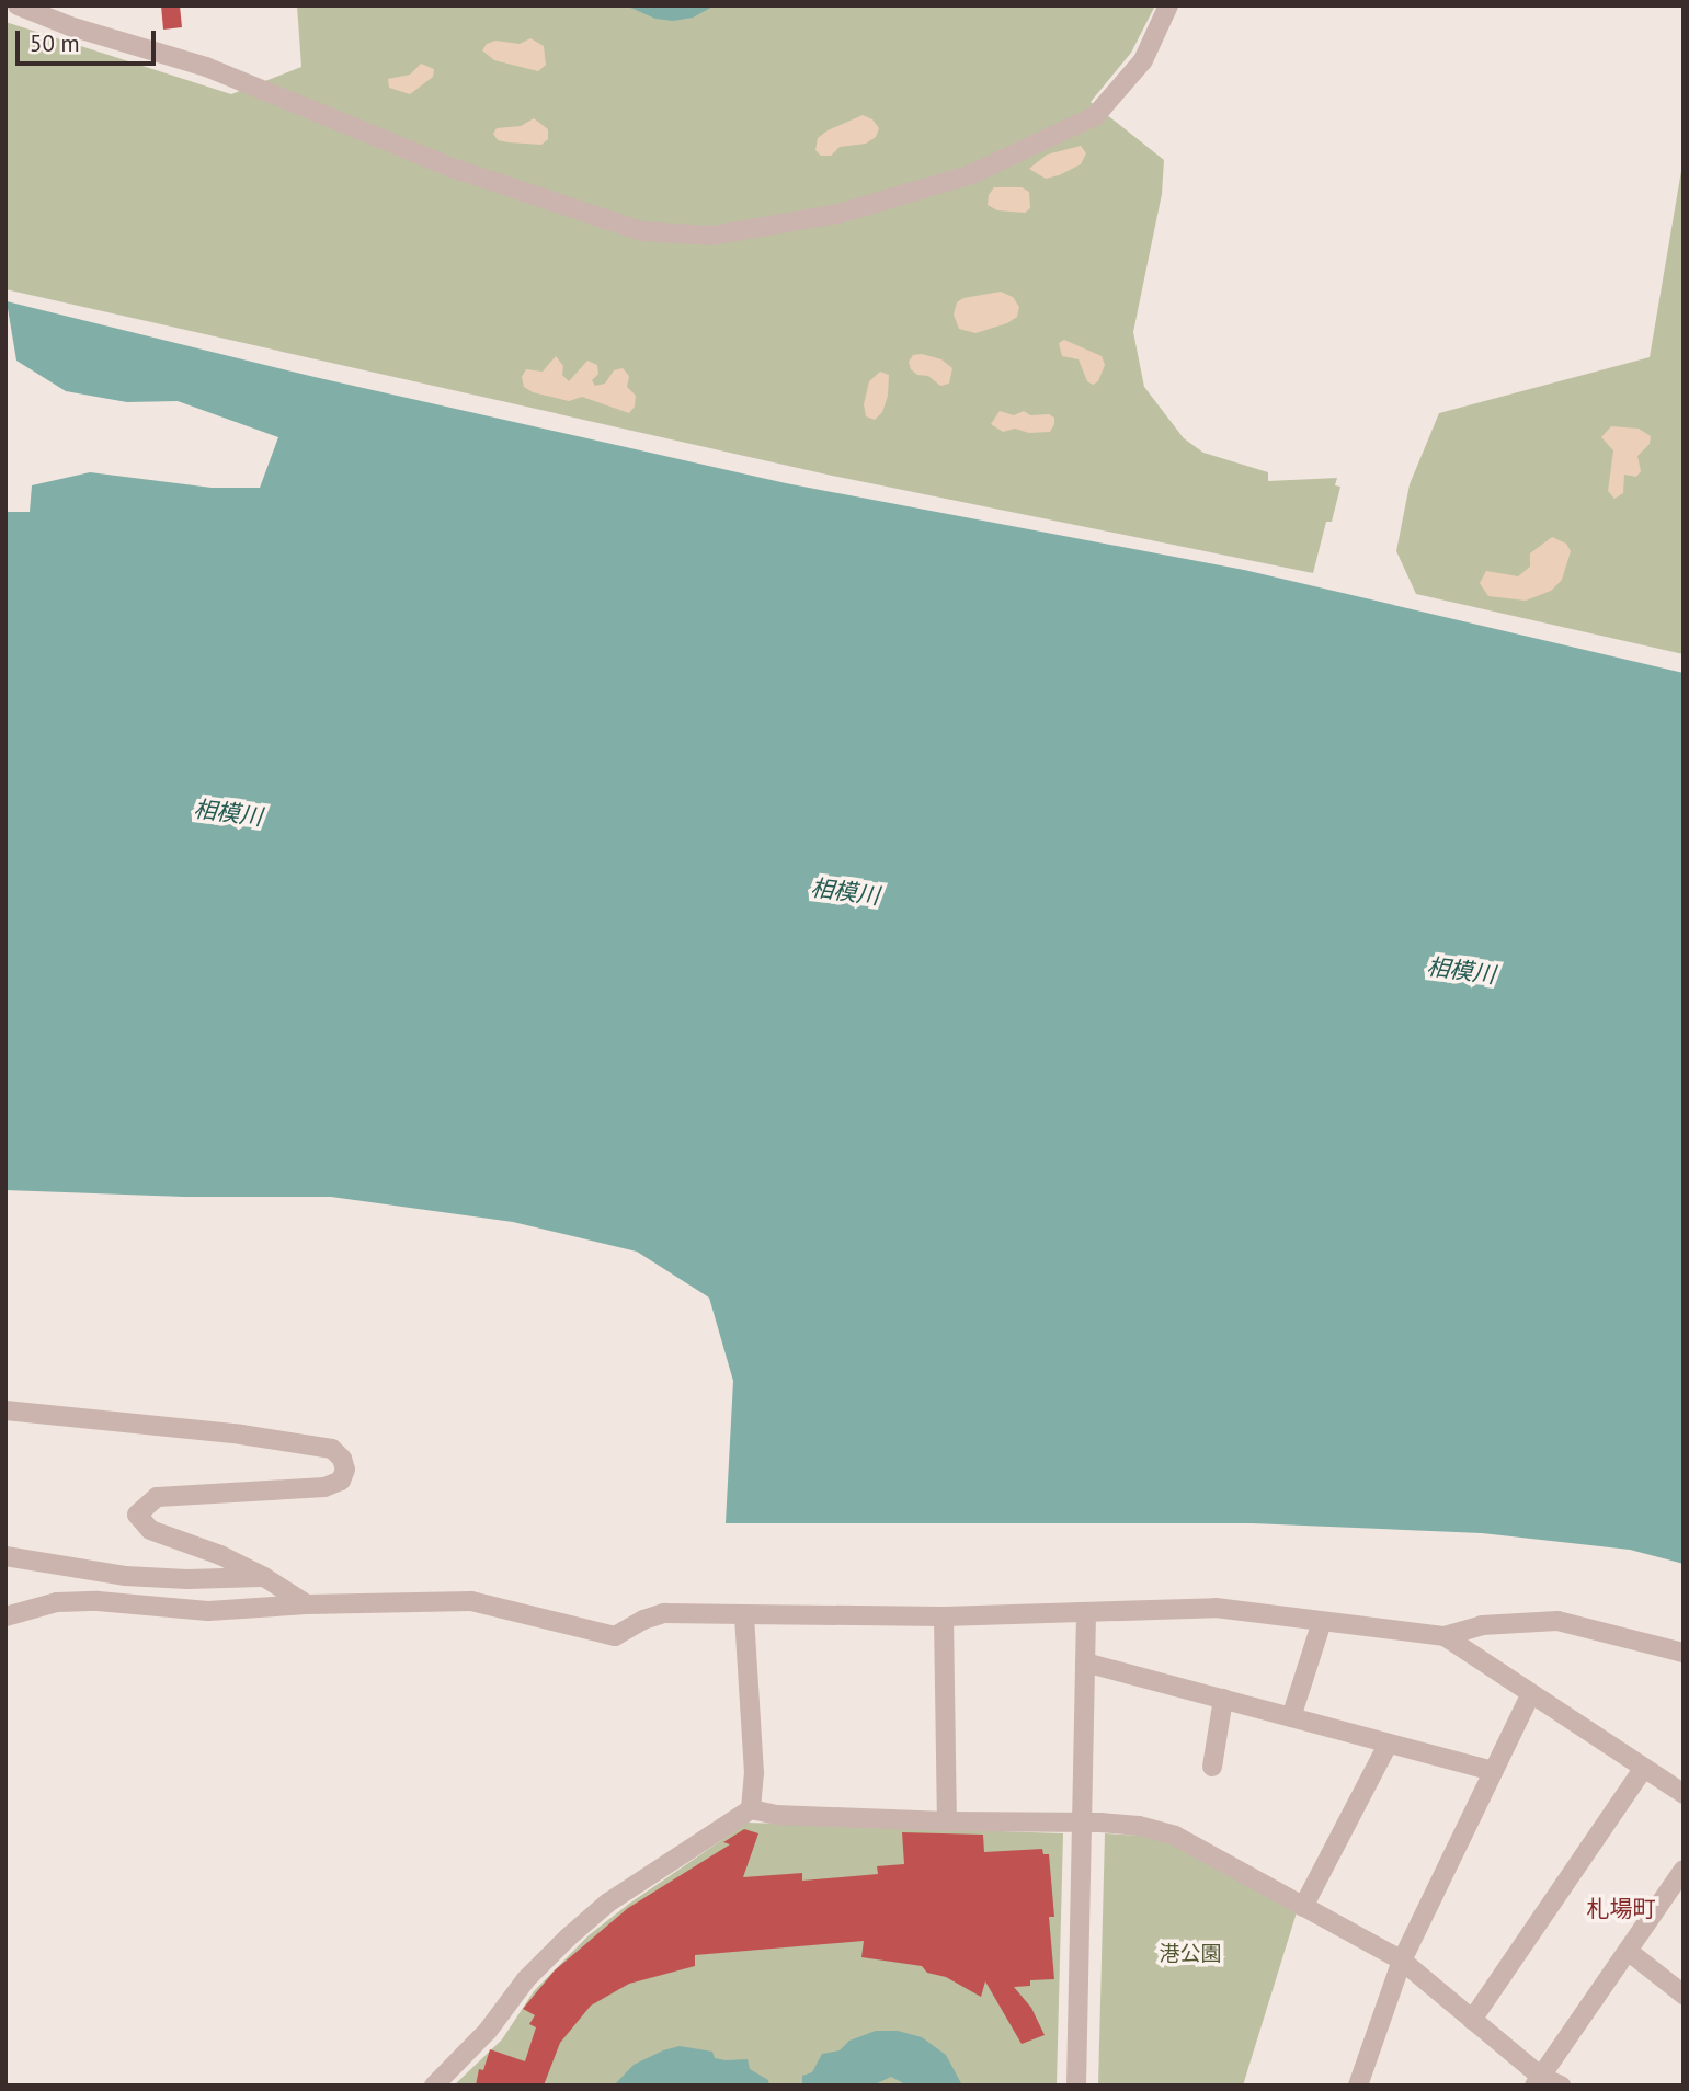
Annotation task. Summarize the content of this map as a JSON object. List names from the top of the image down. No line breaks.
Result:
{"districts":["札場町"],"water":["相模川"],"parks":["港公園"],"scale_bar":"50 m"}
